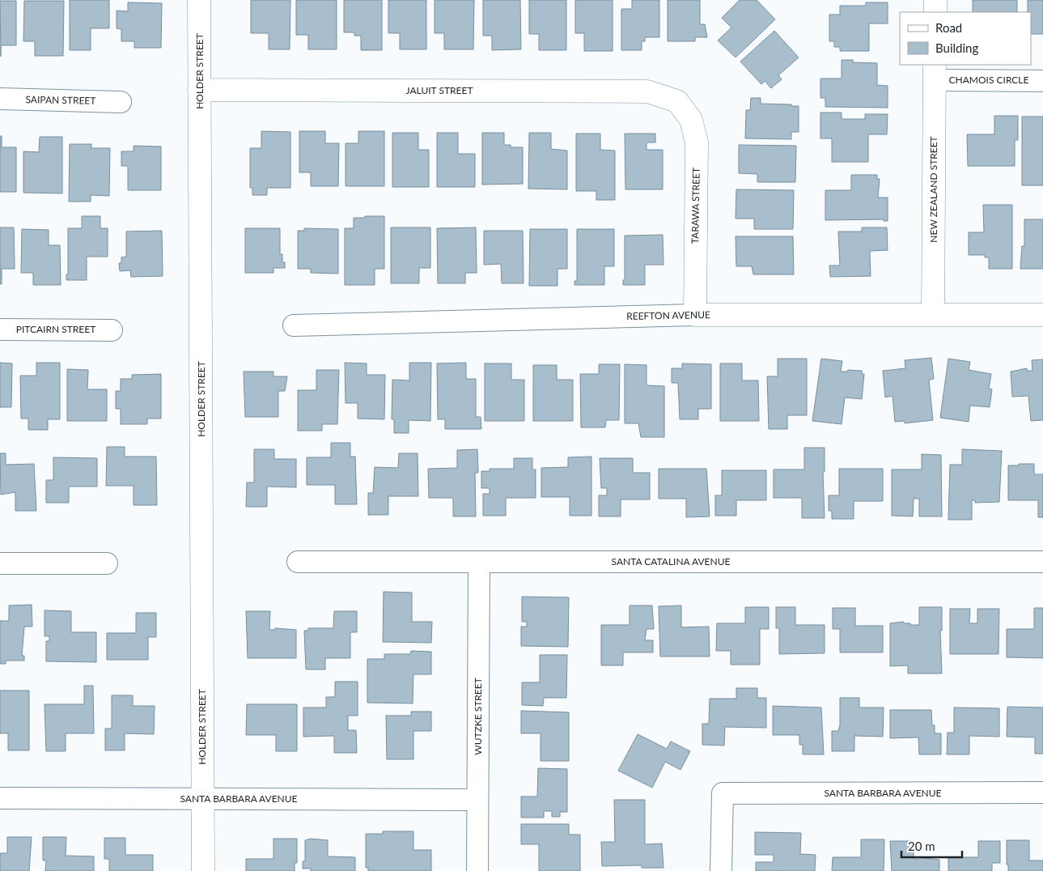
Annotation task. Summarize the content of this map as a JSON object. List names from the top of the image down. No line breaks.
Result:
{"streets":{"street":["HOLDER STREET","CHAMOIS CIRCLE","JALUIT STREET","SAIPAN STREET","NEW ZEALAND STREET","TARAWA STREET","REEFTON AVENUE","PITCAIRN STREET","SANTA CATALINA AVENUE","WUTZKE STREET","SANTA BARBARA AVENUE"]},"crossings":[["HOLDER STREET","JALUIT STREET"],["HOLDER STREET","SANTA BARBARA AVENUE"],["CHAMOIS CIRCLE","NEW ZEALAND STREET"],["JALUIT STREET","TARAWA STREET"],["NEW ZEALAND STREET","REEFTON AVENUE"],["TARAWA STREET","REEFTON AVENUE"],["SANTA CATALINA AVENUE","WUTZKE STREET"],["WUTZKE STREET","SANTA BARBARA AVENUE"]],"legend":["Road","Building"],"scale_bar":"20 m"}
